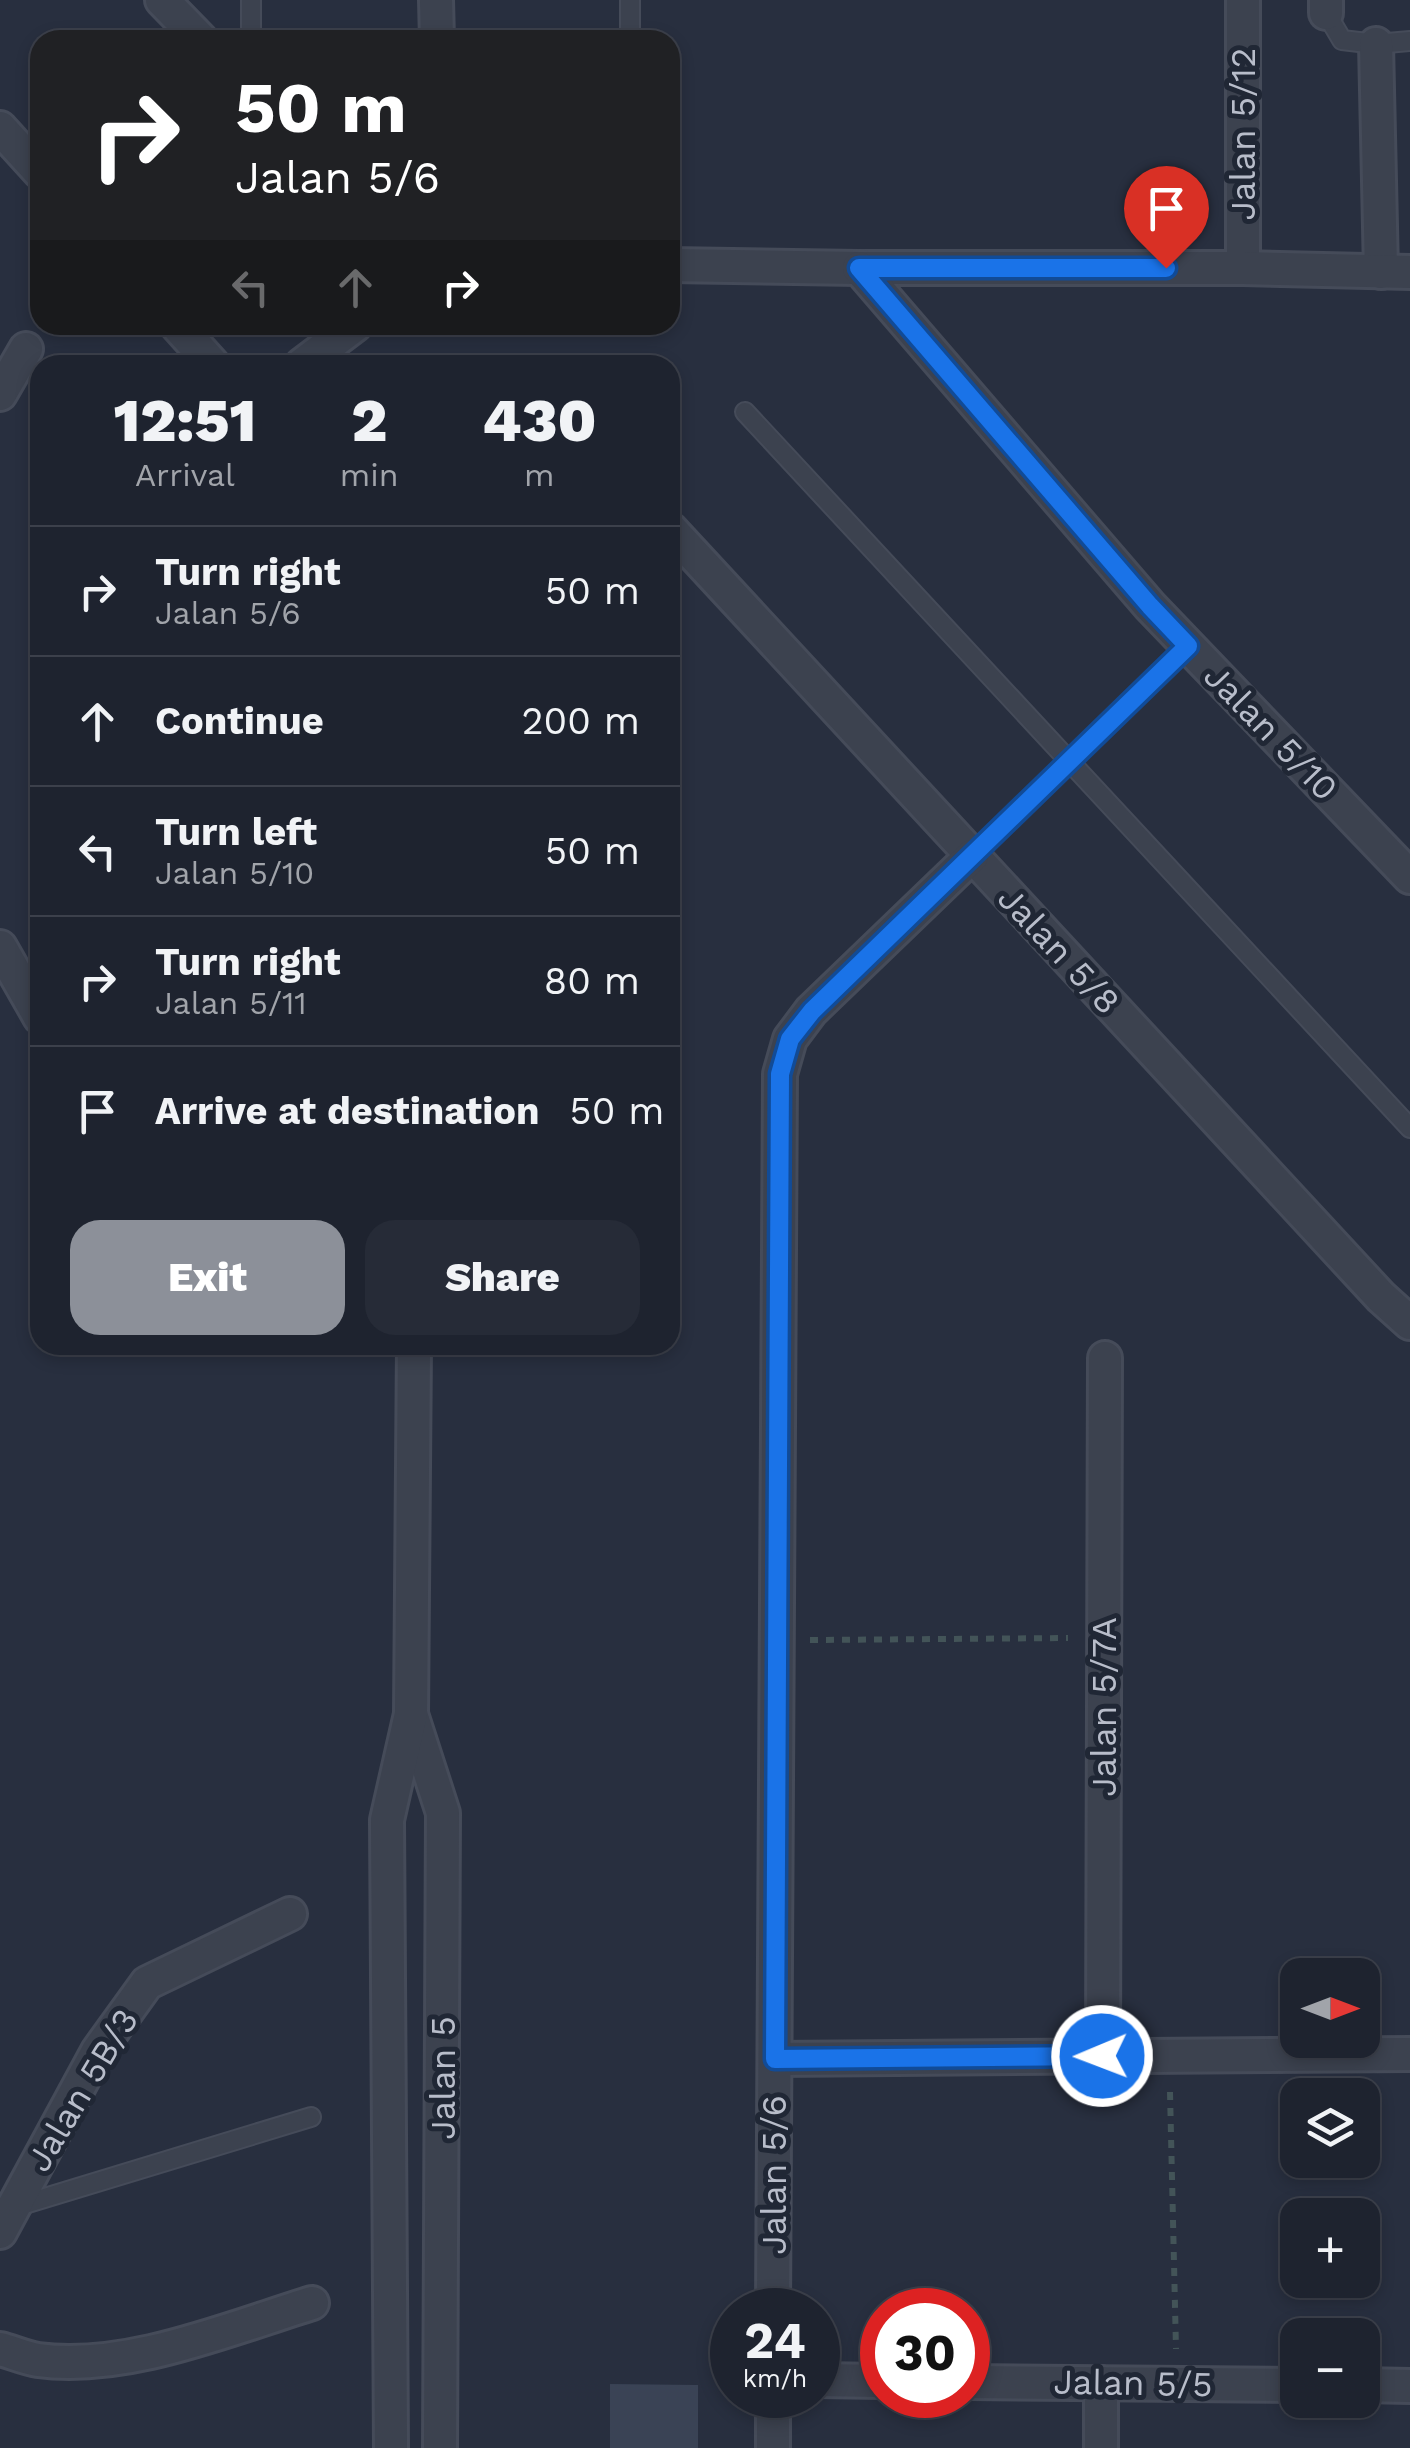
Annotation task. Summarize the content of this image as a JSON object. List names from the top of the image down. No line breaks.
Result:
{"streets":{"street":["Jalan 5/12","Jalan 5/10","Jalan 5/8","Jalan 5/7A","Jalan 5","Jalan 5B/3","Jalan 5/6","Jalan 5/5"]},"crossings":[["Jalan 5/8","Jalan 5/6"]],"north":"right","page":{"turn":["50 m","Jalan 5/6"],"eta":["12:51","Arrival","2","min","430","m"],"list":[{"name":"Turn right","note":"Jalan 5/6","value":"50 m"},{"name":"Continue","value":"200 m"},{"name":"Turn left","note":"Jalan 5/10","value":"50 m"},{"name":"Turn right","note":"Jalan 5/11","value":"80 m"},{"name":"Arrive at destination","value":"50 m"}],"buttons":["Exit","Share"],"map_buttons":["+","−"],"speed":"24 km/h","limit":"30"}}
